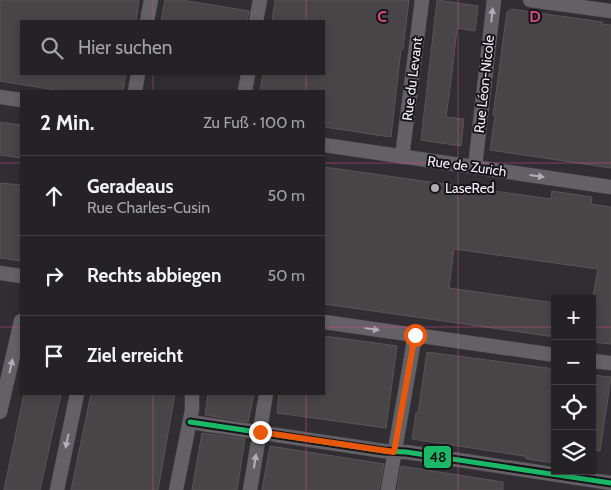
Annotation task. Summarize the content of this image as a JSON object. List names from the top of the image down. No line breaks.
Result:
{"streets":{"street":["Rue du Levant","Rue Léon-Nicole","Rue de Zurich"]},"crossings":[["Rue du Levant","Rue de Zurich"],["Rue Léon-Nicole","Rue de Zurich"]],"one_way":["Rue Léon-Nicole","Rue de Zurich"],"places":["LaseRed"],"lines":["transit line 48"],"page":{"search":"Hier suchen","heading":["2 Min.","Zu Fuß · 100 m"],"list":[["Geradeaus","Rue Charles-Cusin","50 m"],["Rechts abbiegen","50 m"],"Ziel erreicht"],"map_buttons":["+","−"]},"grid":{"columns":["C","D"]}}
